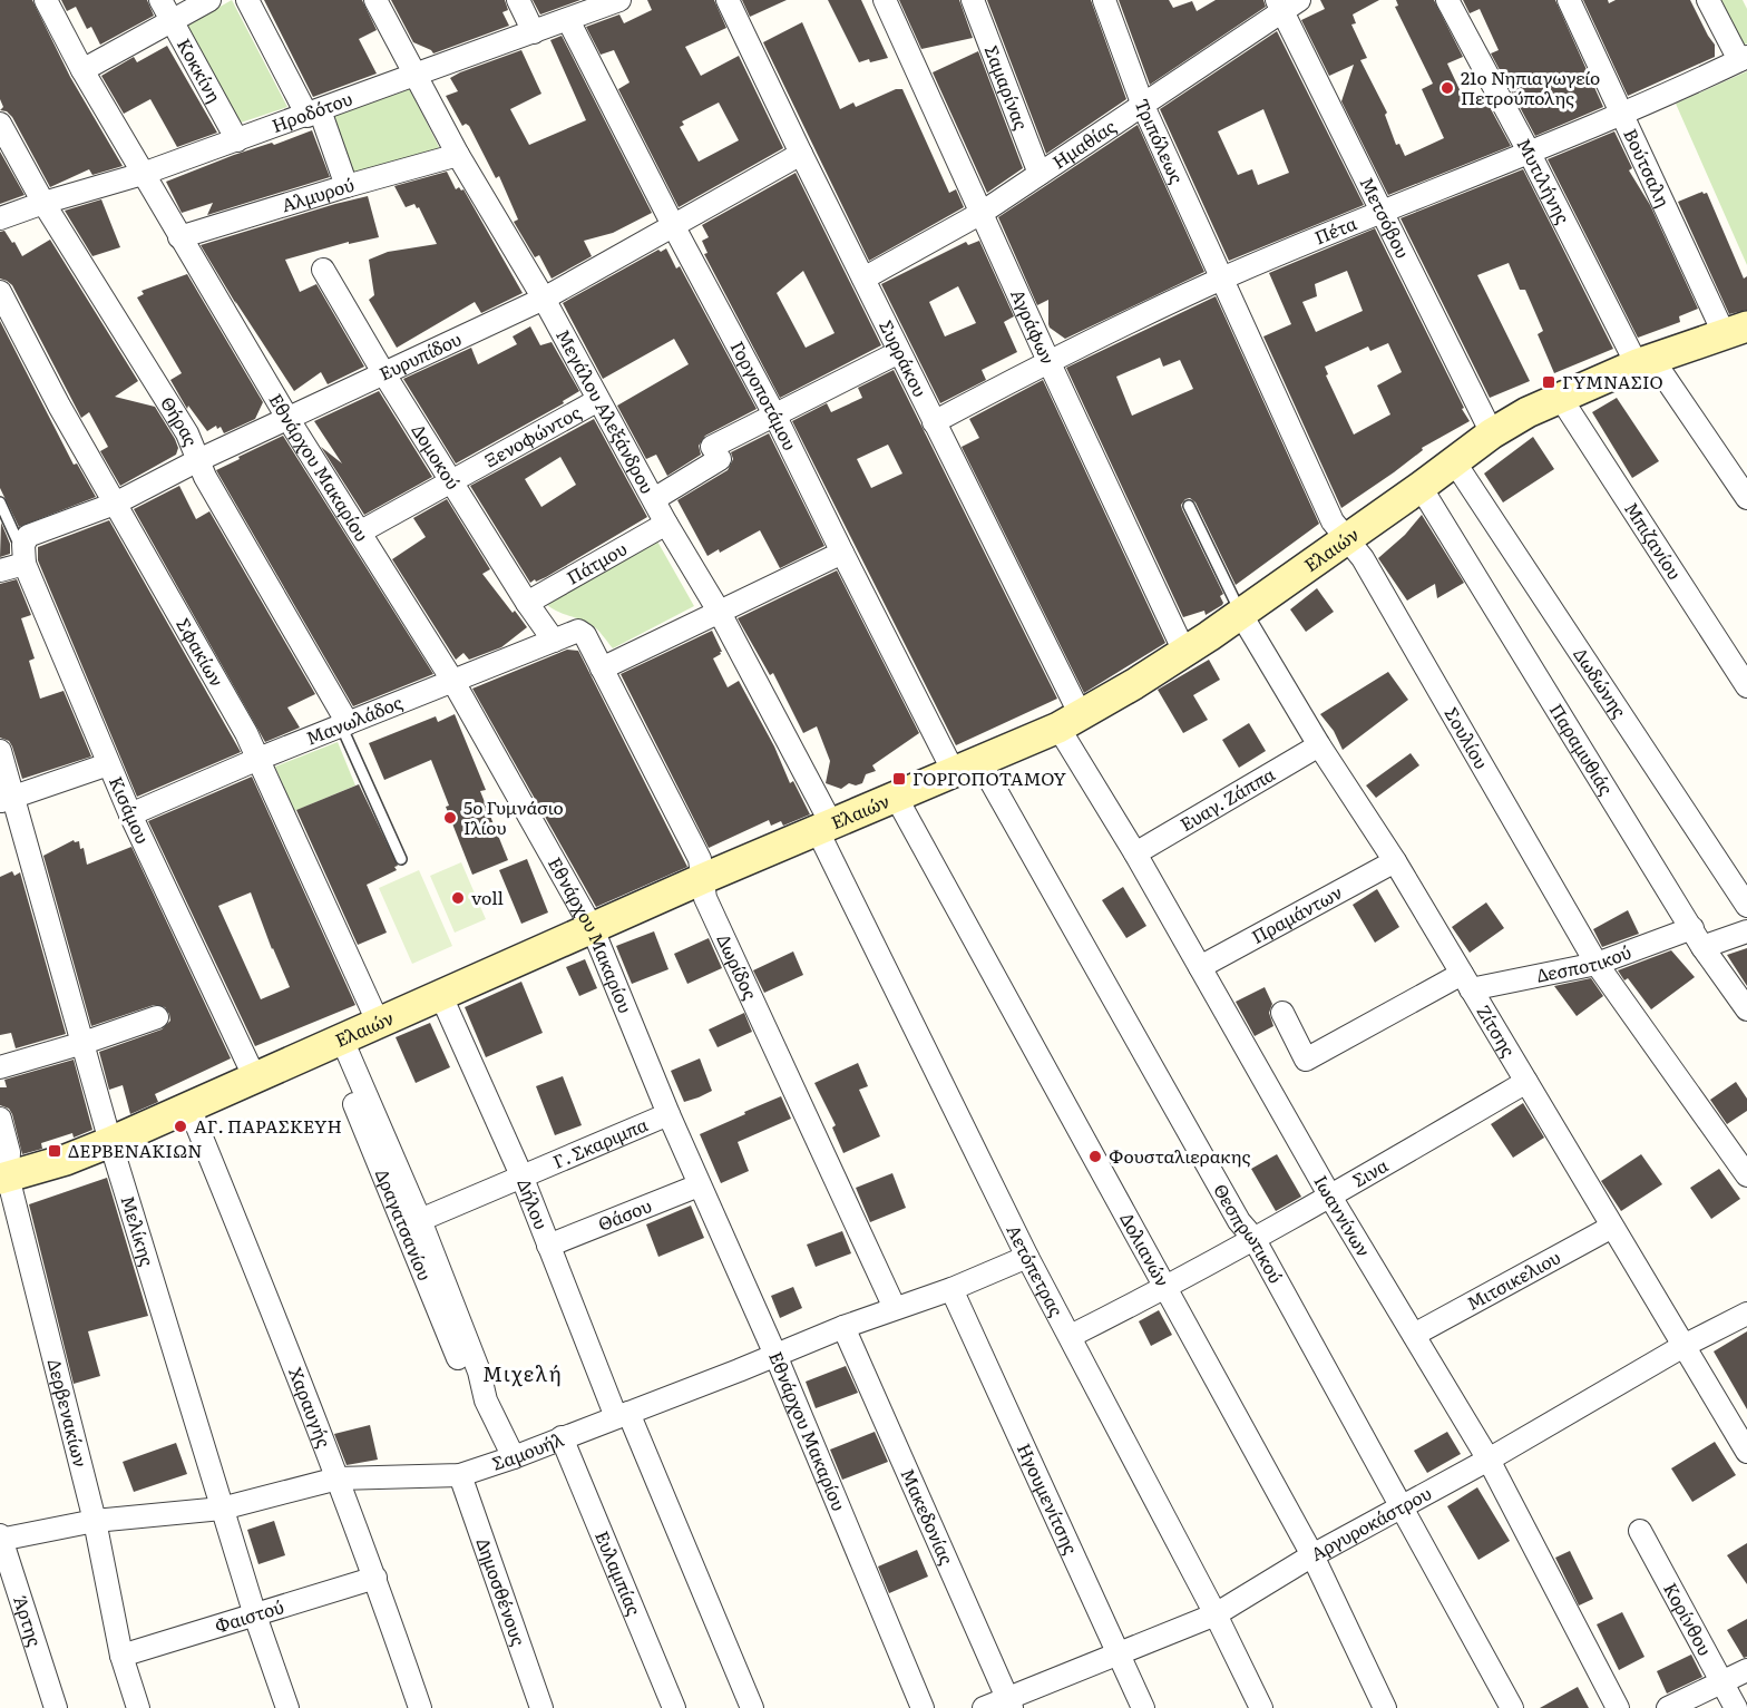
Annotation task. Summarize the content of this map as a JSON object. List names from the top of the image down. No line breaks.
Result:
{"streets":{"street":["Κοκκίνη","Σαμαρίνας","Ηροδότου","Τριπόλεως","Ημαθίας","Βούτσαλη","Μυτιλήνης","Αλμυρού","Μετσόβου","Πέτα","Αγράφων","Ευρυπίδου","Συρράκου","Γοργοποτάμου","Μεγάλου Αλεξάνδρου","Θήρας","Ξενοφώντος","Δομοκού","Εθνάρχου Μακαρίου","Μπιζανίου","Ελαιών","Πάτμου","Σφακίων","Δωδώνης","Μανωλάδος","Σουλίου","Παραμυθιάς","Ευαγ. Ζάππα","Κισάμου","Πραμάντων","Δεσποτικού","Δωρίδος","Ζίτσης","Γ. Σκαριμπα","Σινα","Δήλου","Θάσου","Ιωαννίνων","Δραγατσανίου","Μελίκης","Θεσπρωτικού","Δολιανών","Αετόπετρας","Μιτσικελιου","Χαραυγής","Δερβενακίων","Σαμουήλ","Ηγουμενίτσης","Μακεδονίας","Αργυροκάστρου","Ευλαμπίας","Δημοσθένους","Φαιστού","Κορίνθου","Άρτης"]},"crossings":[["Κοκκίνη","Ηροδότου"],["Σαμαρίνας","Ημαθίας"],["Ηροδότου","Γοργοποτάμου"],["Ηροδότου","Μεγάλου Αλεξάνδρου"],["Ηροδότου","Θήρας"],["Ηροδότου","Εθνάρχου Μακαρίου"],["Τριπόλεως","Ημαθίας"],["Τριπόλεως","Πέτα"],["Τριπόλεως","Σουλίου"],["Ημαθίας","Μετσόβου"],["Ημαθίας","Αγράφων"],["Ημαθίας","Συρράκου"],["Βούτσαλη","Πέτα"],["Βούτσαλη","Ελαιών"],["Μυτιλήνης","Πέτα"],["Μυτιλήνης","Ελαιών"],["Αλμυρού","Μεγάλου Αλεξάνδρου"],["Αλμυρού","Εθνάρχου Μακαρίου"],["Μετσόβου","Πέτα"],["Μετσόβου","Ελαιών"],["Πέτα","Αγράφων"],["Πέτα","Συρράκου"],["Πέτα","Σουλίου"],["Αγράφων","Ελαιών"],["Ευρυπίδου","Συρράκου"],["Ευρυπίδου","Γοργοποτάμου"],["Ευρυπίδου","Μεγάλου Αλεξάνδρου"],["Ευρυπίδου","Θήρας"],["Ευρυπίδου","Δομοκού"],["Ευρυπίδου","Εθνάρχου Μακαρίου"],["Ευρυπίδου","Σφακίων"],["Ευρυπίδου","Κισάμου"],["Συρράκου","Ελαιών"],["Συρράκου","Ιωαννίνων"],["Γοργοποτάμου","Ελαιών"],["Γοργοποτάμου","Θεσπρωτικού"],["Μεγάλου Αλεξάνδρου","Ξενοφώντος"],["Μεγάλου Αλεξάνδρου","Ελαιών"],["Μεγάλου Αλεξάνδρου","Πάτμου"],["Μεγάλου Αλεξάνδρου","Αετόπετρας"],["Θήρας","Μανωλάδος"],["Ξενοφώντος","Δομοκού"],["Ξενοφώντος","Εθνάρχου Μακαρίου"],["Δομοκού","Πάτμου"],["Δομοκού","Μανωλάδος"],["Εθνάρχου Μακαρίου","Ελαιών"],["Εθνάρχου Μακαρίου","Μανωλάδος"],["Εθνάρχου Μακαρίου","Γ. Σκαριμπα"],["Εθνάρχου Μακαρίου","Θάσου"],["Εθνάρχου Μακαρίου","Σαμουήλ"],["Μπιζανίου","Ελαιών"],["Ελαιών","Σφακίων"],["Ελαιών","Δωδώνης"],["Ελαιών","Σουλίου"],["Ελαιών","Παραμυθιάς"],["Ελαιών","Κισάμου"],["Ελαιών","Δωρίδος"],["Ελαιών","Ζίτσης"],["Ελαιών","Δήλου"],["Ελαιών","Ιωαννίνων"],["Ελαιών","Δραγατσανίου"],["Ελαιών","Μελίκης"],["Ελαιών","Θεσπρωτικού"],["Ελαιών","Δολιανών"],["Ελαιών","Αετόπετρας"],["Ελαιών","Χαραυγής"],["Ελαιών","Δερβενακίων"],["Σφακίων","Μανωλάδος"],["Μανωλάδος","Κισάμου"],["Μανωλάδος","Δωρίδος"],["Σουλίου","Δεσποτικού"],["Παραμυθιάς","Δεσποτικού"],["Ευαγ. Ζάππα","Ζίτσης"],["Ευαγ. Ζάππα","Ιωαννίνων"],["Πραμάντων","Ζίτσης"],["Πραμάντων","Ιωαννίνων"],["Δεσποτικού","Ζίτσης"],["Δωρίδος","Σαμουήλ"],["Ζίτσης","Σινα"],["Ζίτσης","Μιτσικελιου"],["Ζίτσης","Αργυροκάστρου"],["Γ. Σκαριμπα","Δήλου"],["Γ. Σκαριμπα","Δραγατσανίου"],["Σινα","Ιωαννίνων"],["Σινα","Θεσπρωτικού"],["Σινα","Δολιανών"],["Σινα","Αετόπετρας"],["Δήλου","Θάσου"],["Δήλου","Σαμουήλ"],["Ιωαννίνων","Μιτσικελιου"],["Ιωαννίνων","Αργυροκάστρου"],["Δραγατσανίου","Σαμουήλ"],["Μελίκης","Σαμουήλ"],["Μελίκης","Φαιστού"],["Θεσπρωτικού","Αργυροκάστρου"],["Δολιανών","Αργυροκάστρου"],["Αετόπετρας","Σαμουήλ"],["Αετόπετρας","Αργυροκάστρου"],["Χαραυγής","Σαμουήλ"],["Χαραυγής","Φαιστού"],["Δερβενακίων","Σαμουήλ"],["Δερβενακίων","Φαιστού"],["Σαμουήλ","Ηγουμενίτσης"],["Σαμουήλ","Μακεδονίας"],["Σαμουήλ","Ευλαμπίας"],["Σαμουήλ","Δημοσθένους"],["Σαμουήλ","Άρτης"],["Ηγουμενίτσης","Αργυροκάστρου"],["Μακεδονίας","Αργυροκάστρου"]],"districts":["Μιχελή"],"places":{"other":["21ο Νηπιαγωγείο Πετρούπολης","5ο Γυμνάσιο Ιλίου","voll","ΑΓ. ΠΑΡΑΣΚΕΥΗ","Φουσταλιερακης"],"transit":["ΓΥΜΝΑΣΙΟ","ΓΟΡΓΟΠΟΤΑΜΟΥ","ΔΕΡΒΕΝΑΚΙΩΝ"]}}
